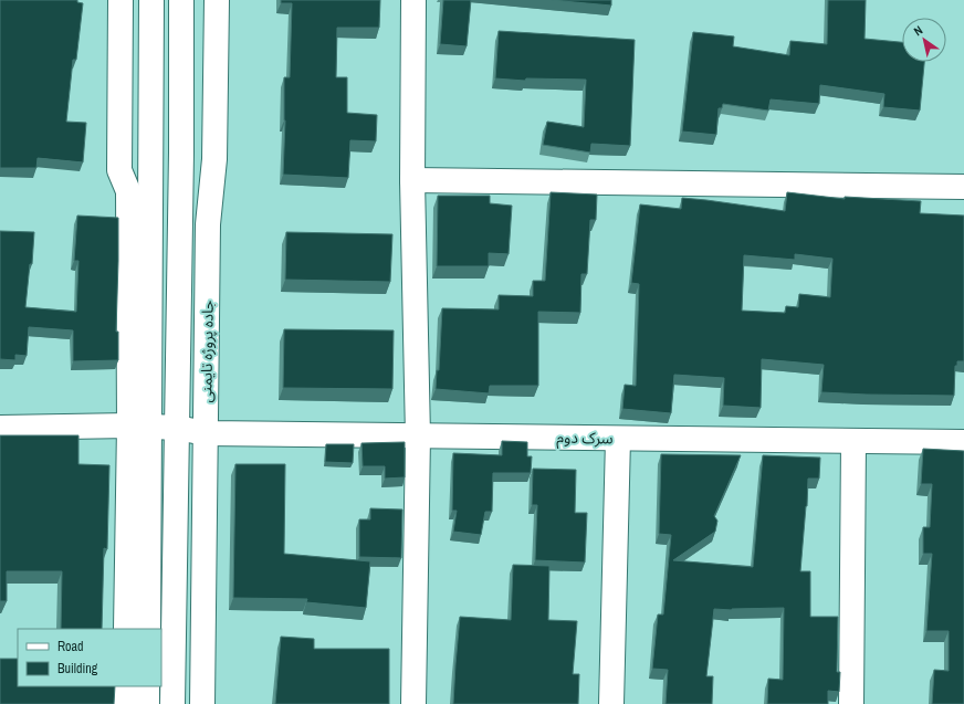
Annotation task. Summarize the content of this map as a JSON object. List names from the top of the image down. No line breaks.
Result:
{"streets":{"street":["جاده پروژه تایمنی","سرک دوم"]},"crossings":[["جاده پروژه تایمنی","سرک دوم"]],"legend":["Road","Building"],"north":"top left"}
